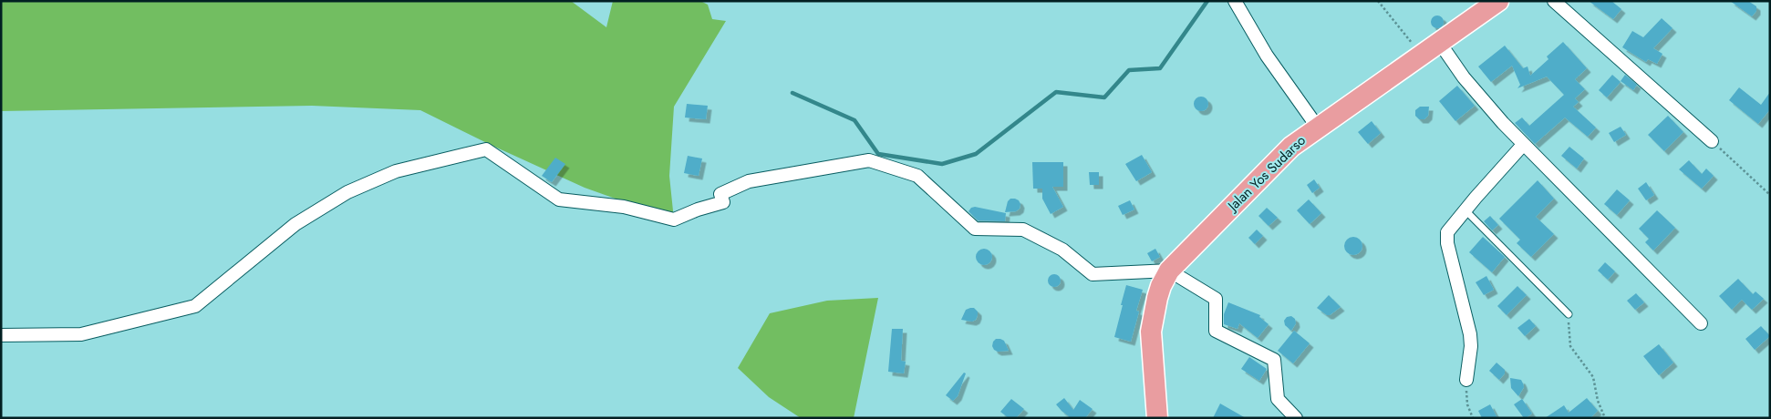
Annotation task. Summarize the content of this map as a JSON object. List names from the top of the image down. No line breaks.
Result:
{"streets":{"main road":["Jalan Yos Sudarso"]}}
